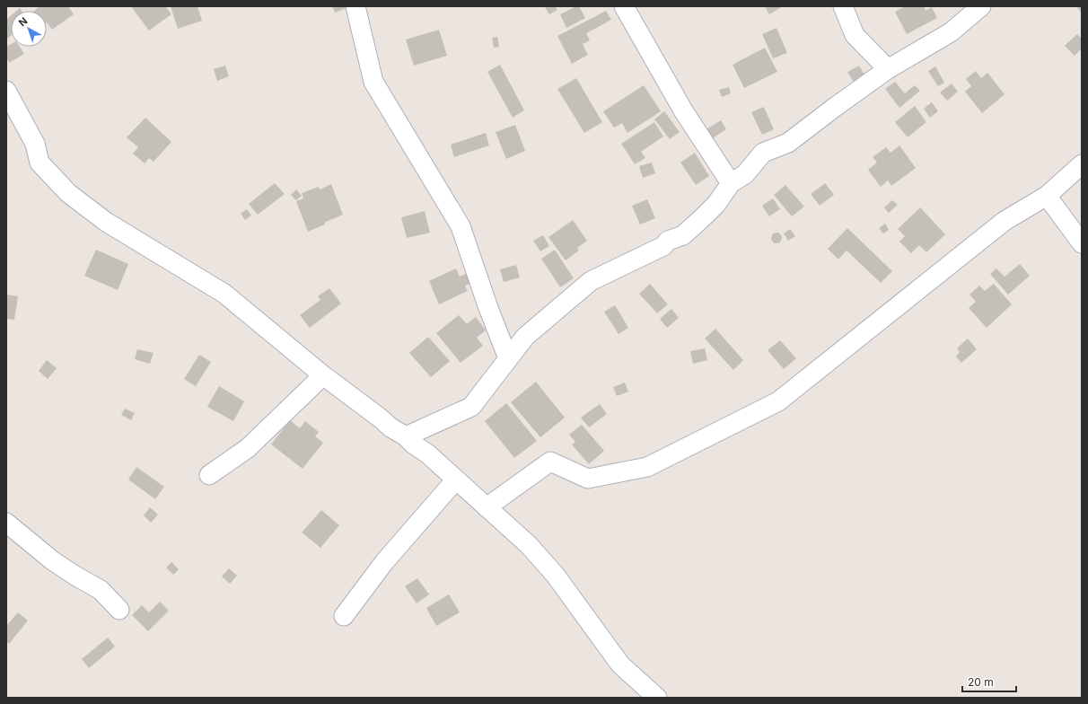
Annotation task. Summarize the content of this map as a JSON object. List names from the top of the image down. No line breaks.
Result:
{"scale_bar":"20 m","north":"top left"}
